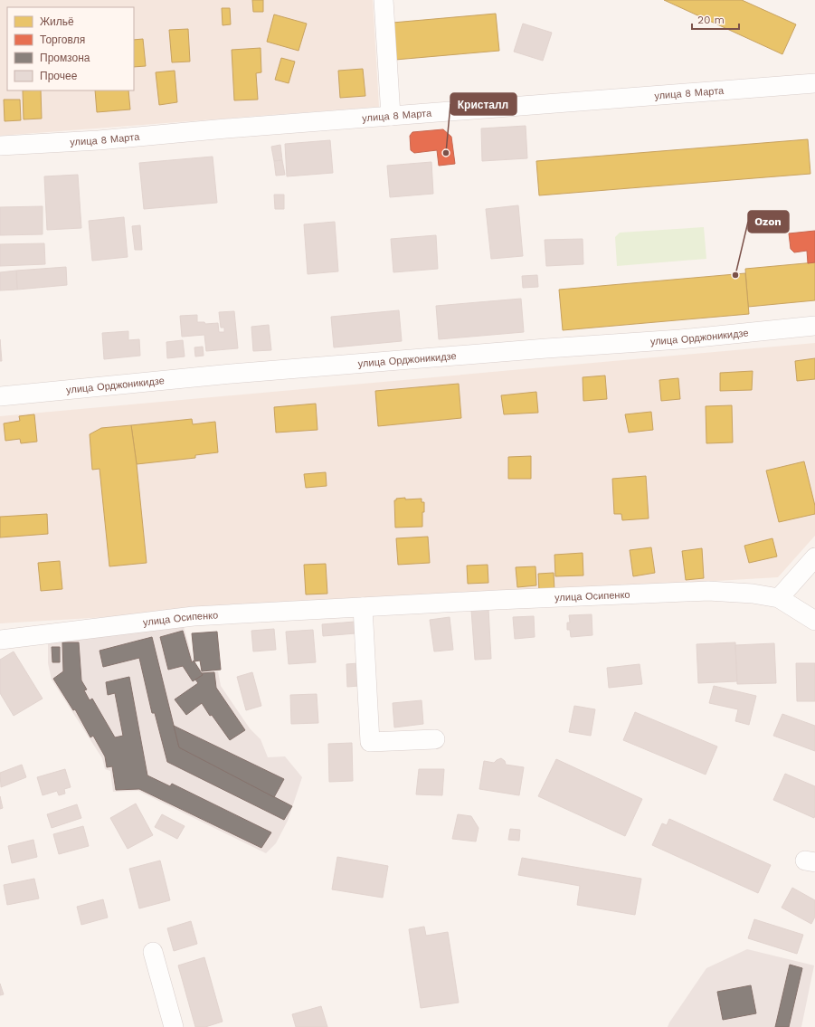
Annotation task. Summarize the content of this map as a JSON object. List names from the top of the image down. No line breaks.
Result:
{"streets":{"street":["улица 8 Марта","улица Орджоникидзе","улица Осипенко"]},"places":["Кристалл","Ozon"],"legend":["Жильё","Торговля","Промзона","Прочее"],"scale_bar":"20 m"}
